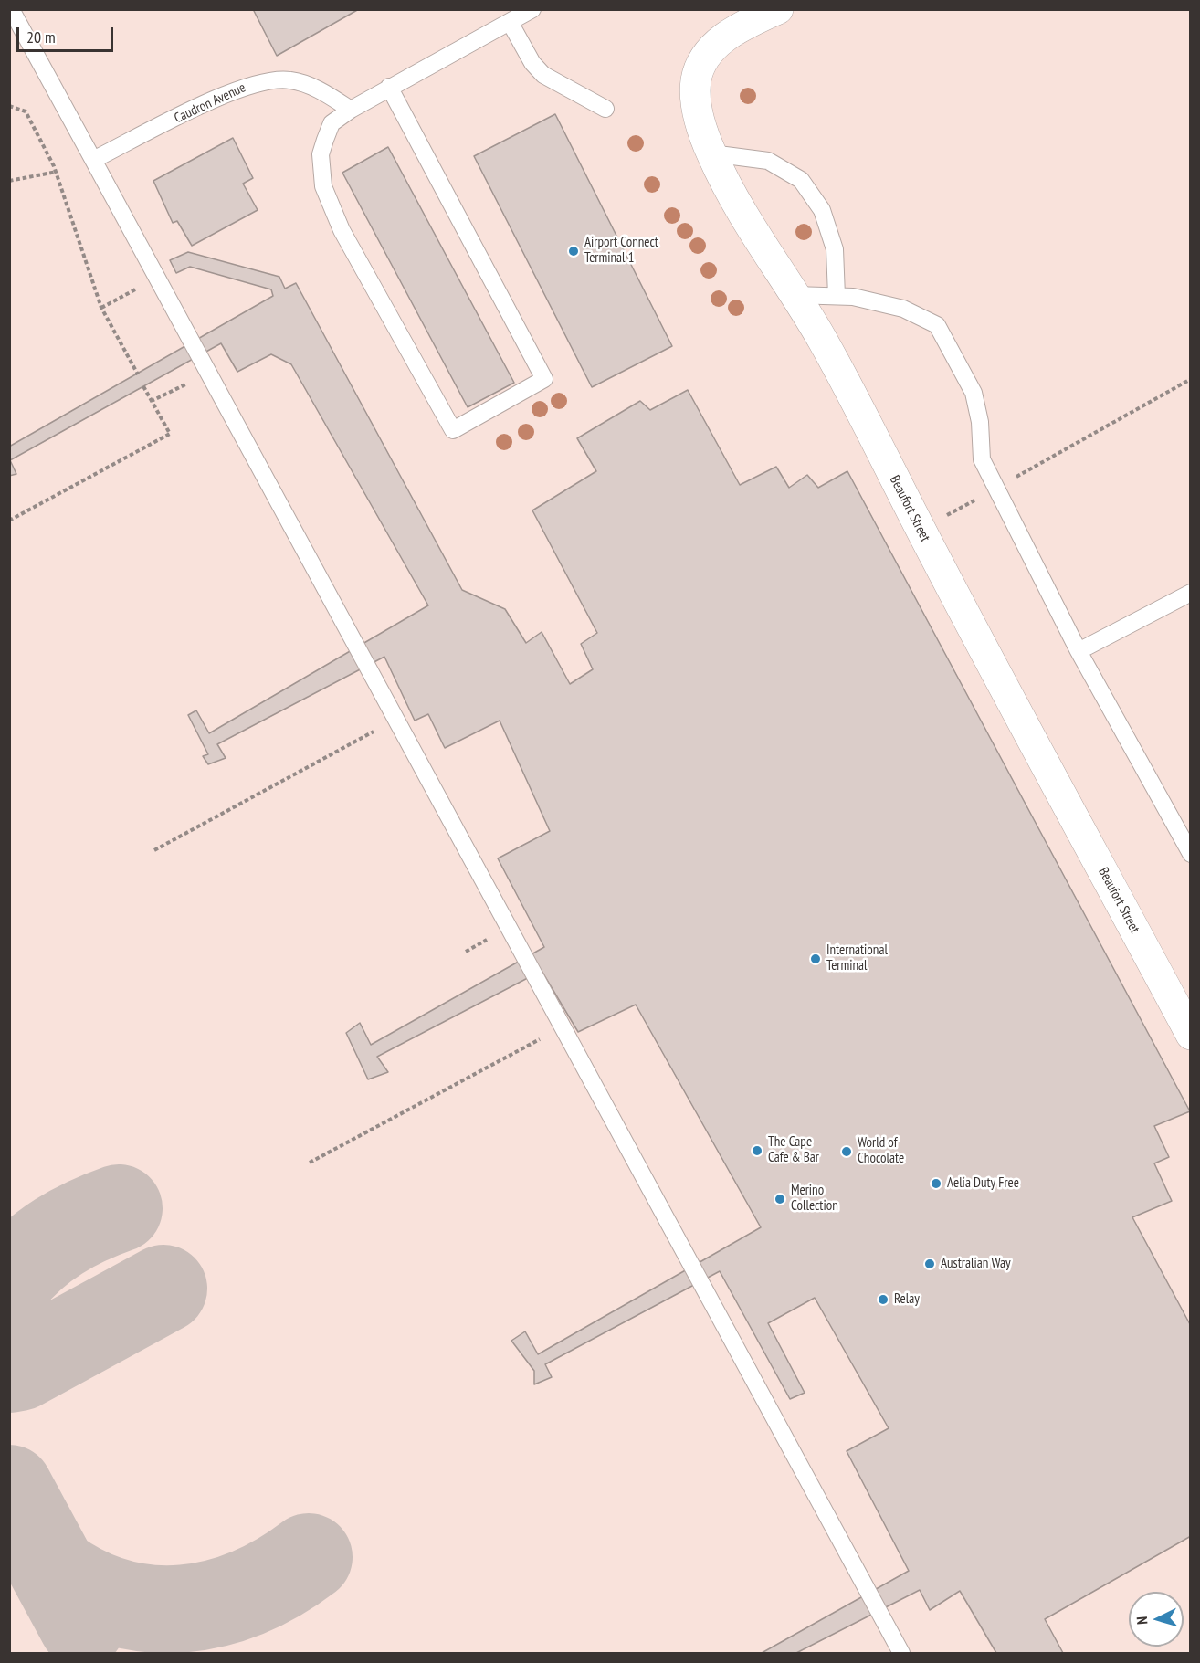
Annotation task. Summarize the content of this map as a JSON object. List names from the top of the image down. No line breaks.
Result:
{"streets":{"street":["Beaufort Street"],"lane":["Caudron Avenue"]},"places":["Airport Connect Terminal 1","International Terminal","The Cape Cafe & Bar","World of Chocolate","Aelia Duty Free","Merino Collection","Australian Way","Relay"],"scale_bar":"20 m","north":"left"}
